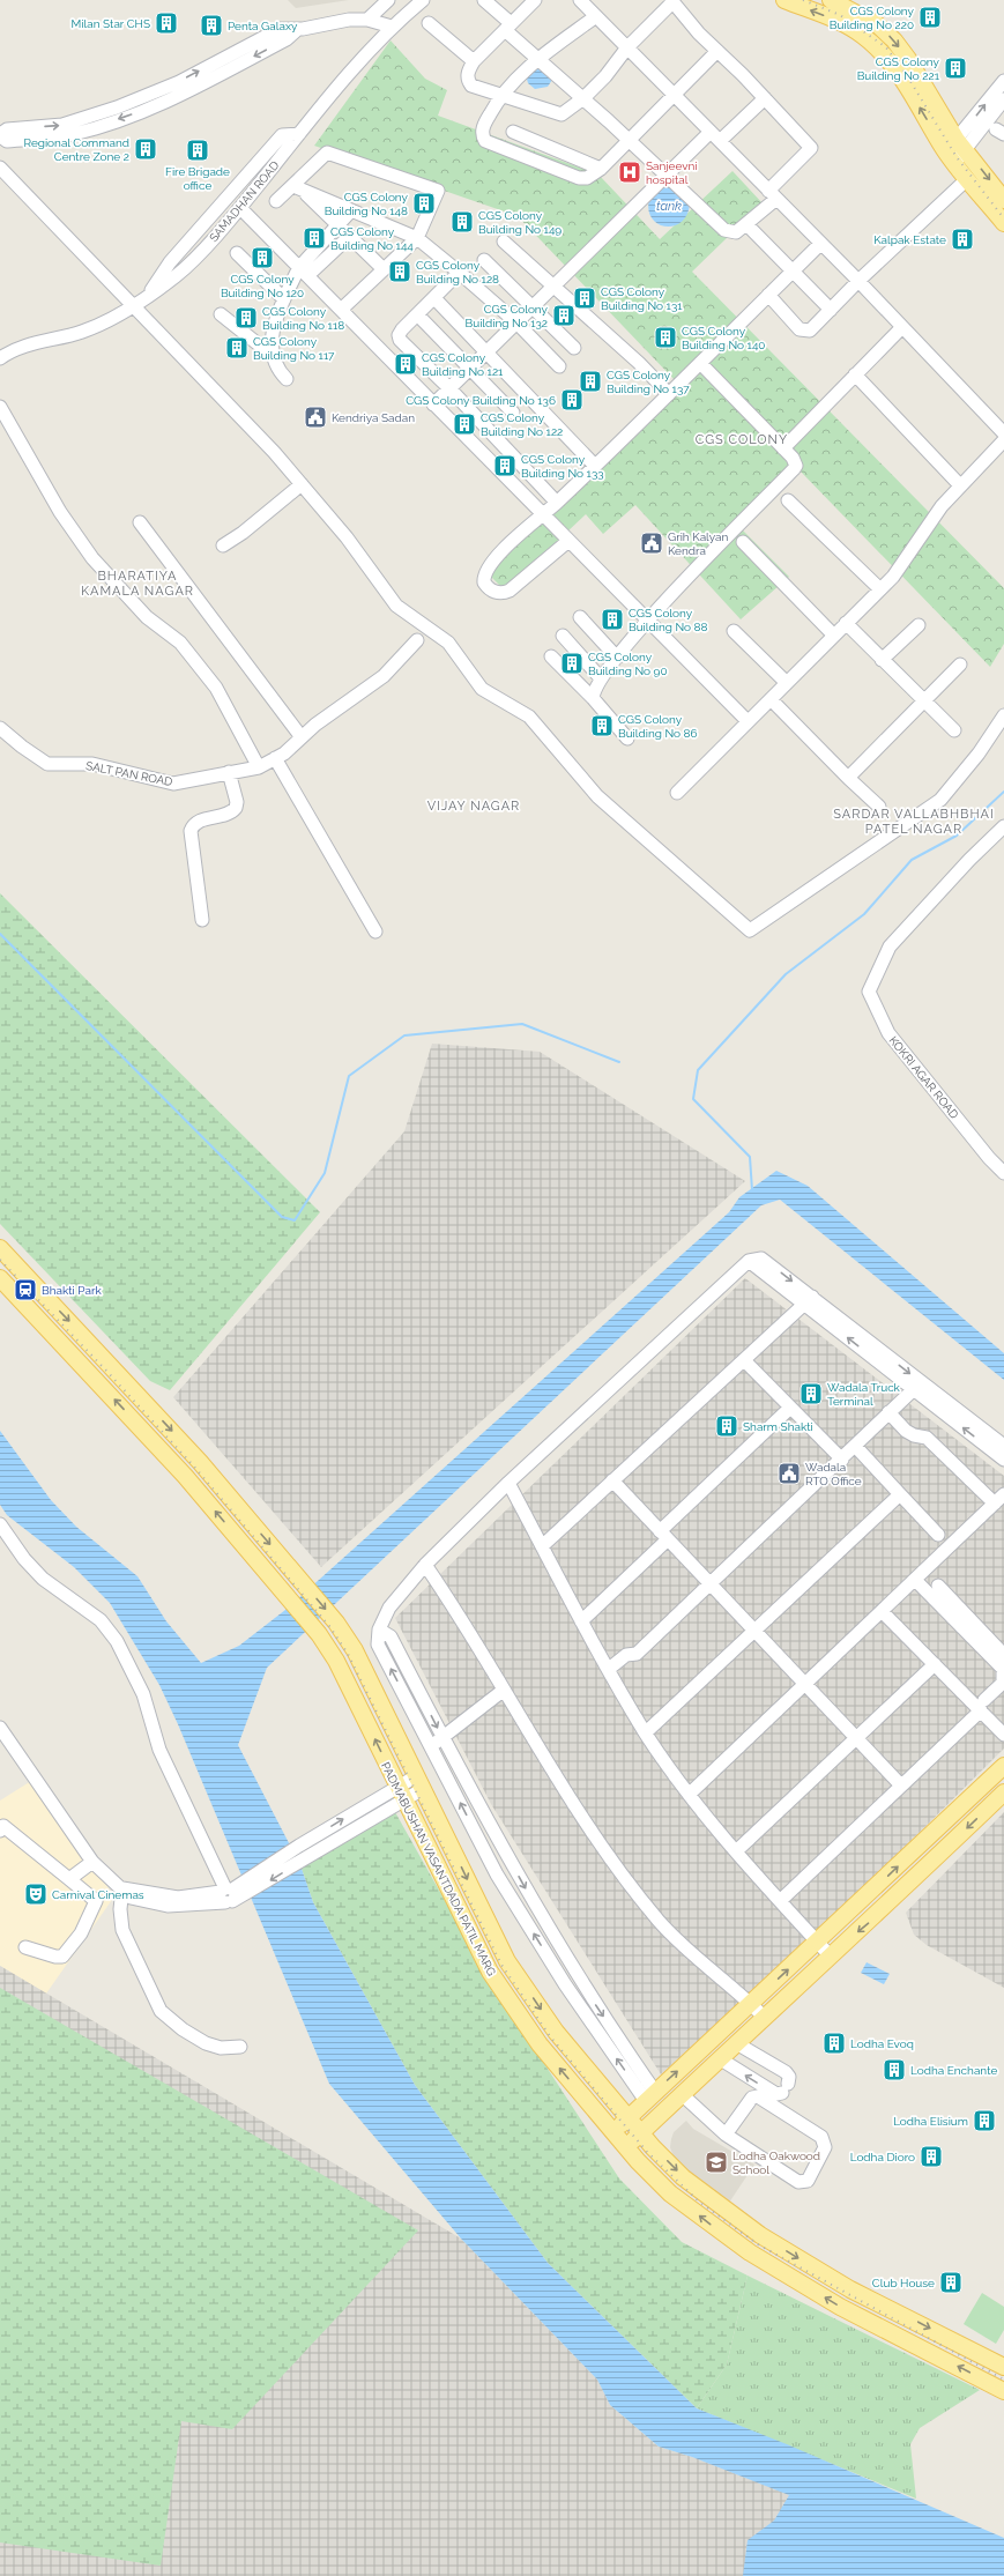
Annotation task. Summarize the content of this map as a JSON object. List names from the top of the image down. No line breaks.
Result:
{"streets":{"main road":["PADMABUSHAN VASANTDADA PATIL MARG"],"street":["SAMADHAN ROAD","SALT PAN ROAD","KOKRI AGAR ROAD"]},"districts":["CGS COLONY","BHARATIYA KAMALA NAGAR","VIJAY NAGAR","SARDAR VALLABHBHAI PATEL NAGAR"],"water":["tank"],"places":{"building":["CGS Colony Building No 220","Milan Star CHS","Penta Galaxy","CGS Colony Building No 221","Regional Command Centre Zone 2","Fire Brigade office","CGS Colony Building No 148","CGS Colony Building No 149","CGS Colony Building No 144","Kalpak Estate","CGS Colony Building No 120","CGS Colony Building No 128","CGS Colony Building No 131","CGS Colony Building No 132","CGS Colony Building No 118","CGS Colony Building No 140","CGS Colony Building No 117","CGS Colony Building No 121","CGS Colony Building No 137","CGS Colony Building No 136","CGS Colony Building No 122","CGS Colony Building No 133","CGS Colony Building No 88","CGS Colony Building No 90","CGS Colony Building No 86","Wadala Truck Terminal","Sharm Shakti","Lodha Evoq","Lodha Enchante","Lodha Elisium","Lodha Dioro","Club House"],"hospital":["Sanjeevni hospital"],"public building":["Kendriya Sadan","Grih Kalyan Kendra","Wadala RTO Office"],"station":["Bhakti Park"],"theatre":["Carnival Cinemas"],"school or university":["Lodha Oakwood School"]}}
